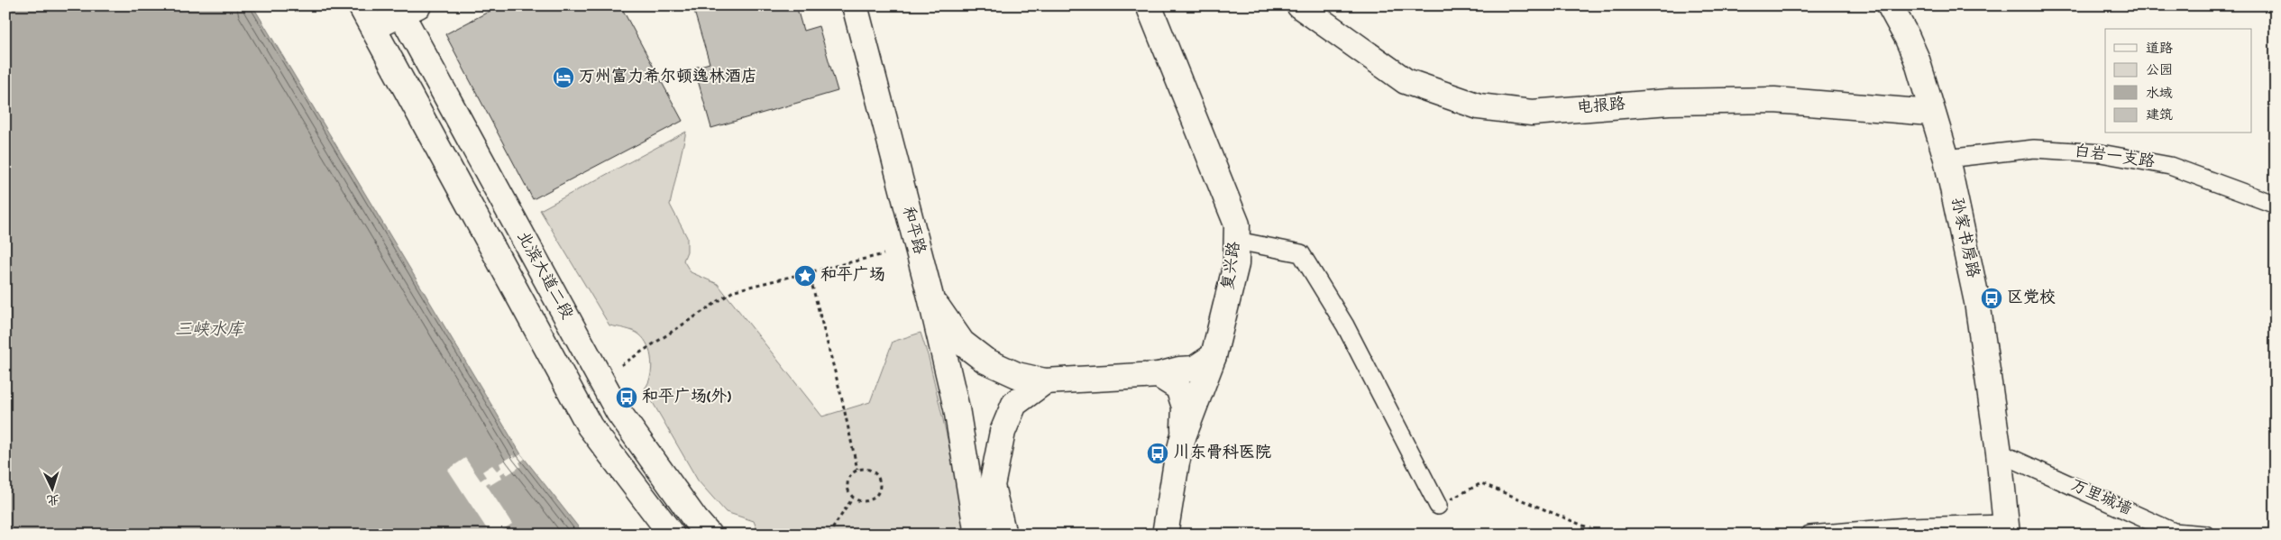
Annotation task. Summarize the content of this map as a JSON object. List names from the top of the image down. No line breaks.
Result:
{"streets":{"main road":["电报路","和平路","孙家书房路","复兴路","北滨大道二段"],"street":["白岩一支路","万里城墙"]},"crossings":[["电报路","孙家书房路"],["白岩一支路","孙家书房路"],["孙家书房路","万里城墙"]],"water":["三峡水库"],"places":{"hotel":["万州富力希尔顿逸林酒店"],"place":["和平广场"],"bus stop":["区党校","和平广场(外)","川东骨科医院"]},"legend":["道路","公园","水域","建筑"],"north":"bottom"}
